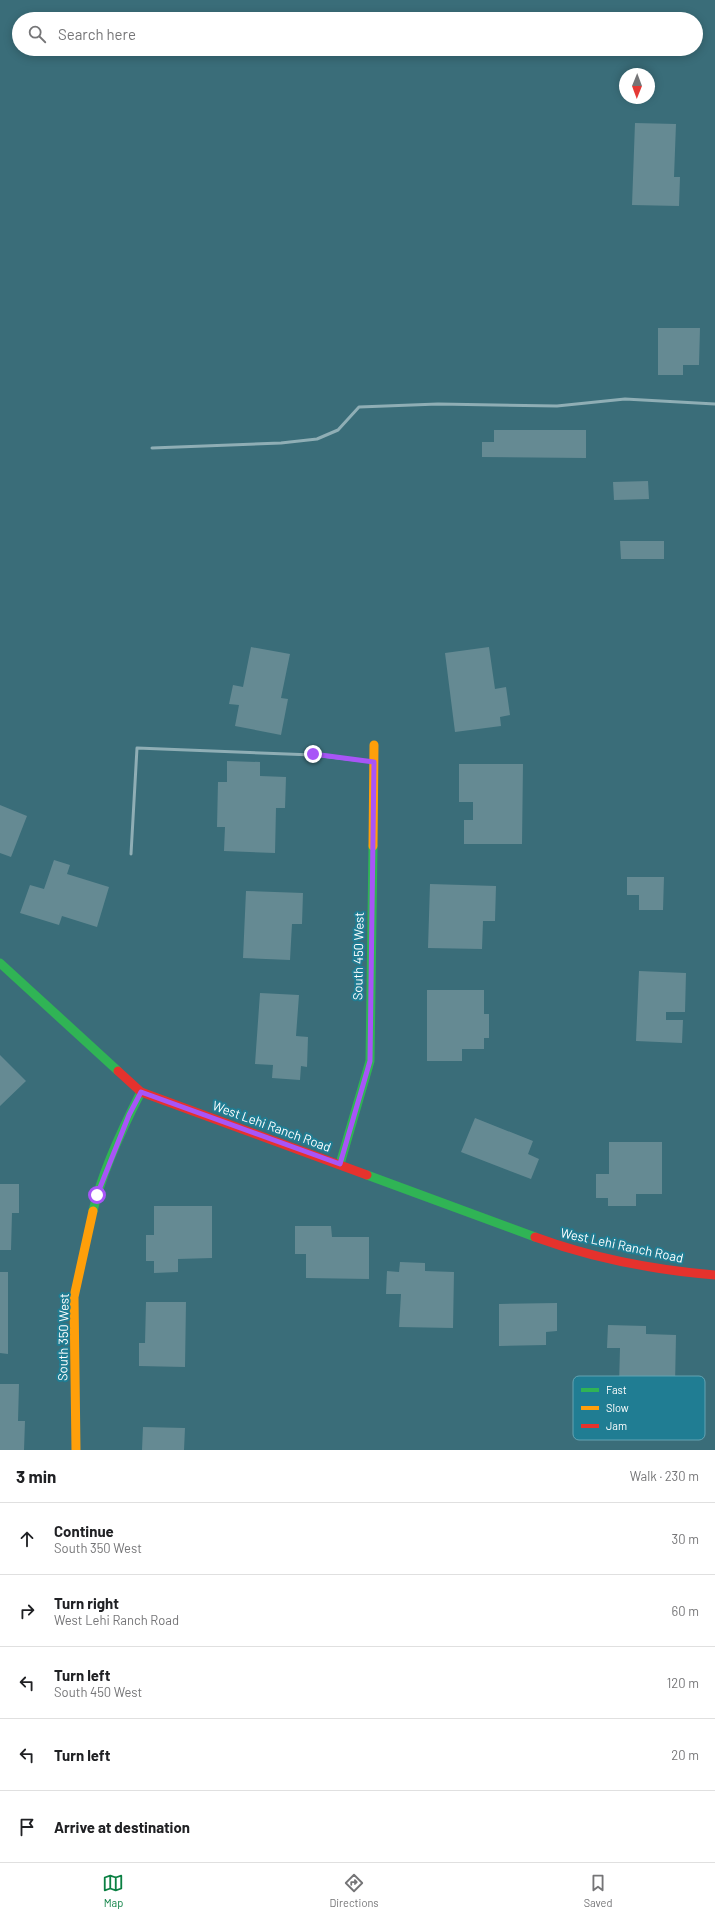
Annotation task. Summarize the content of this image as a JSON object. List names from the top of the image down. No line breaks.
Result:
{"streets":{"street":["South 450 West","West Lehi Ranch Road","South 350 West"]},"crossings":[["South 450 West","West Lehi Ranch Road"],["West Lehi Ranch Road","South 350 West"]],"legend":["Fast","Slow","Jam"],"north":"bottom","page":{"search":"Search here","heading":["3 min","Walk · 230 m"],"list":[["Continue","South 350 West","30 m"],["Turn right","West Lehi Ranch Road","60 m"],["Turn left","South 450 West","120 m"],["Turn left","20 m"],"Arrive at destination"],"nav":["Map","Directions","Saved"]}}
